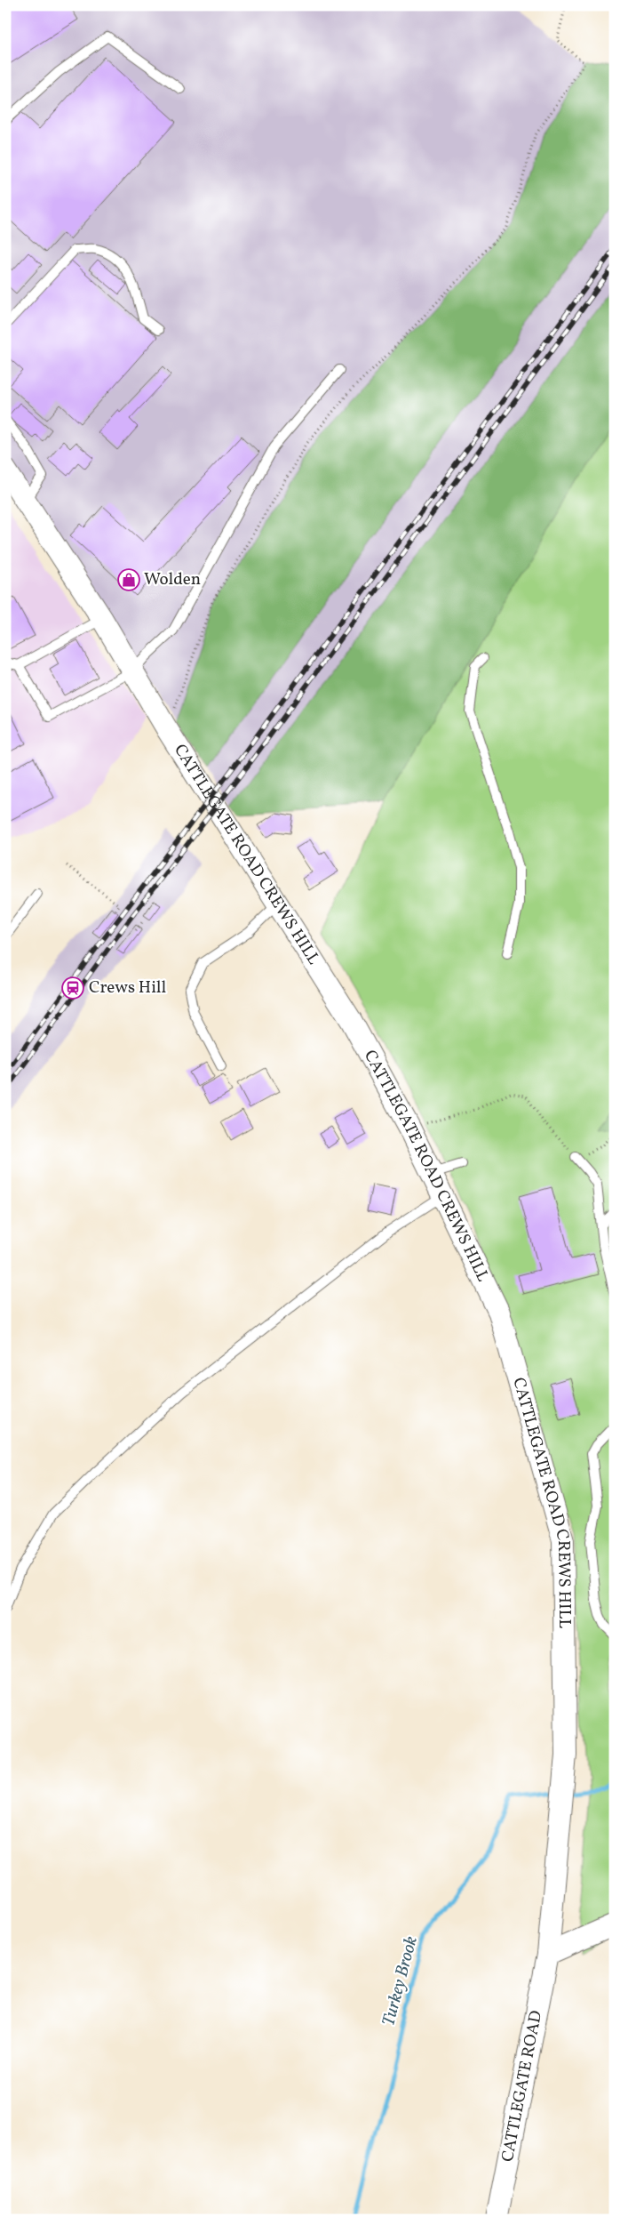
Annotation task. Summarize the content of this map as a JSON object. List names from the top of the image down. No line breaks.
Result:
{"streets":{"street":["CATTLEGATE ROAD CREWS HILL","CATTLEGATE ROAD"]},"crossings":[["CATTLEGATE ROAD CREWS HILL","CATTLEGATE ROAD"]],"water":["Turkey Brook"],"places":{"shop":["Wolden"],"station":["Crews Hill"]}}
